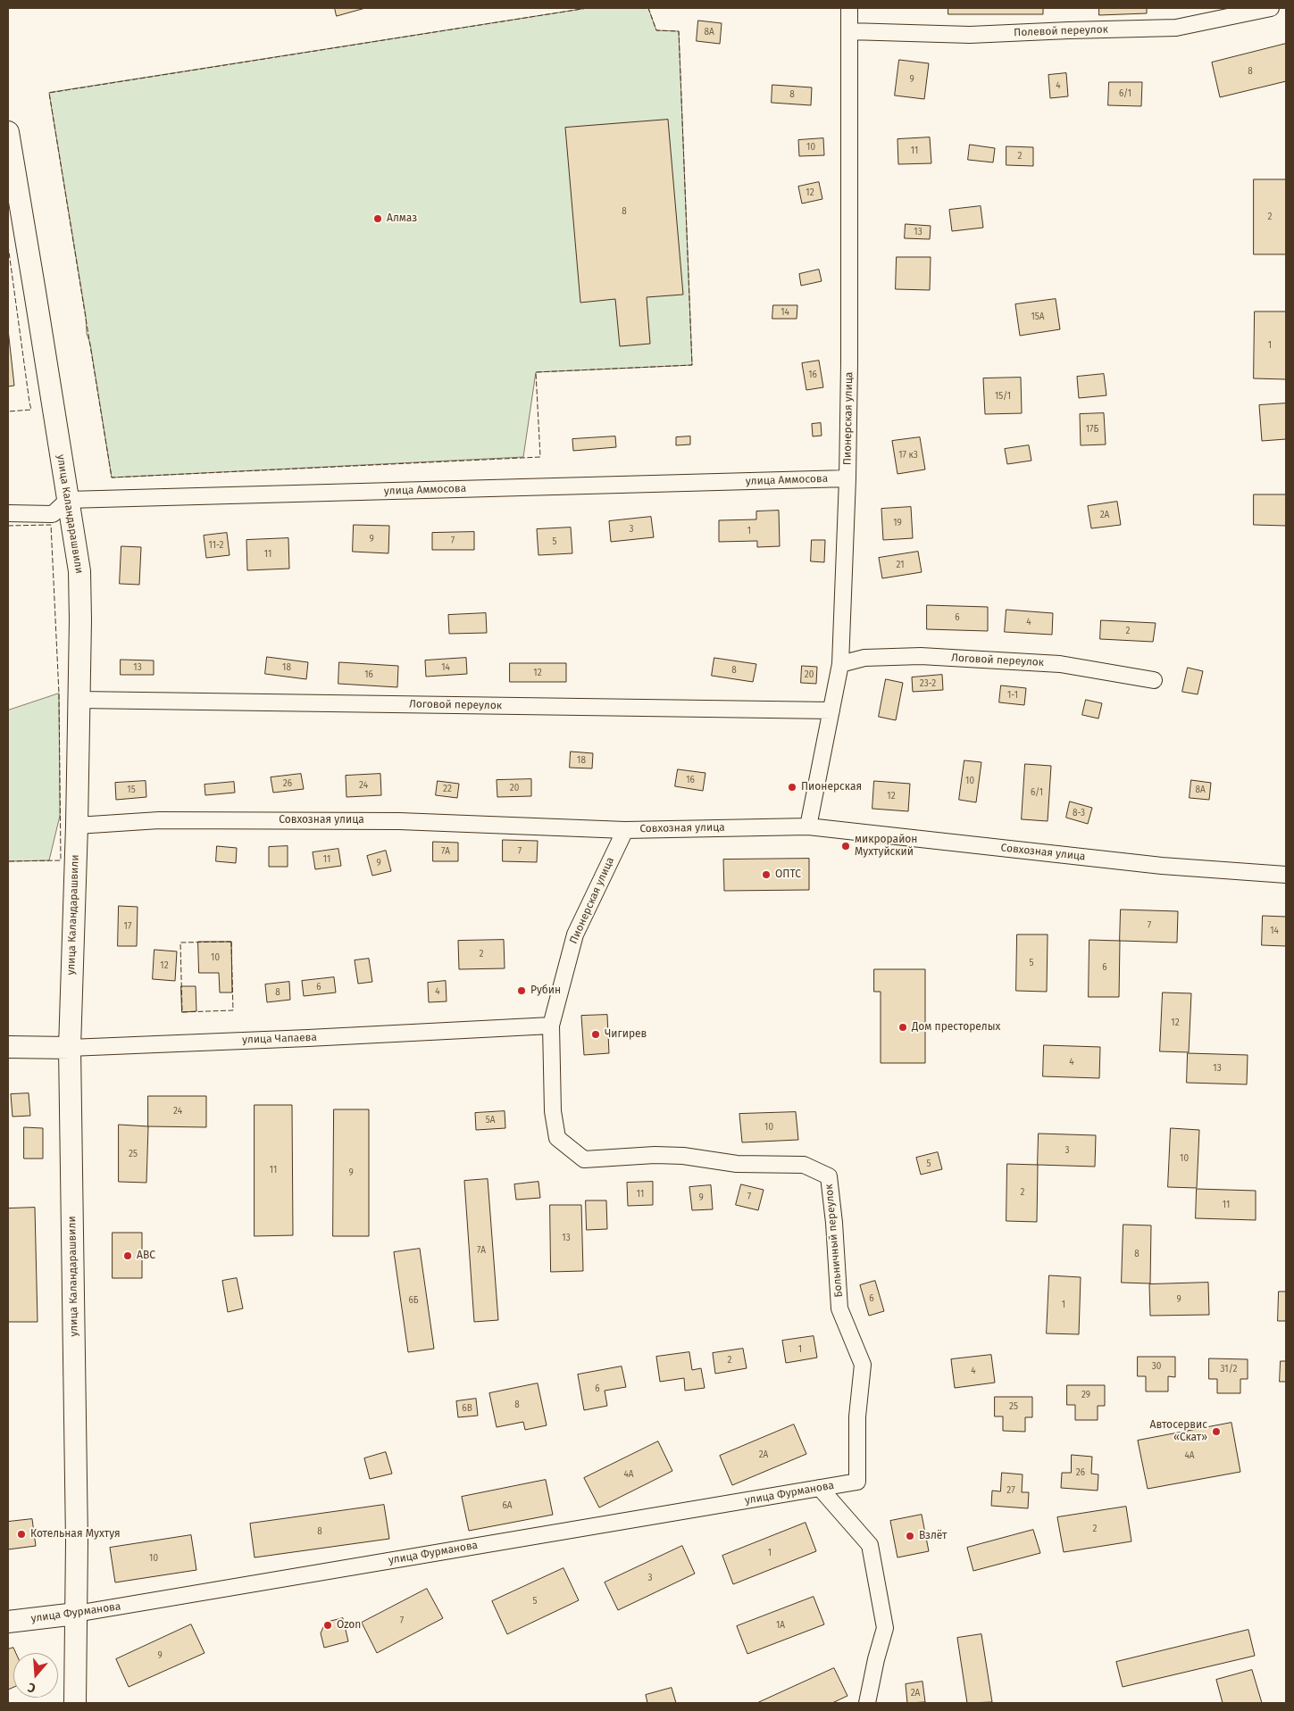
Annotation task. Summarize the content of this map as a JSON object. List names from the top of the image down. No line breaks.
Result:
{"streets":{"main road":["улица Каландарашвили","улица Чапаева","улица Фурманова"],"street":["Полевой переулок","Пионерская улица","улица Аммосова","Логовой переулок","Совхозная улица","Больничный переулок"]},"crossings":[["Полевой переулок","Пионерская улица"],["Пионерская улица","улица Аммосова"],["Пионерская улица","Логовой переулок"],["Пионерская улица","Совхозная улица"],["Пионерская улица","улица Чапаева"],["Пионерская улица","Больничный переулок"],["улица Аммосова","улица Каландарашвили"],["улица Каландарашвили","Логовой переулок"],["улица Каландарашвили","Совхозная улица"],["улица Каландарашвили","улица Чапаева"],["улица Каландарашвили","улица Фурманова"],["улица Чапаева","Больничный переулок"],["Больничный переулок","улица Фурманова"]],"places":["Алмаз","Пионерская","микрорайон Мухтуйский","ОПТС","Рубин","Дом престорелых","Чигирев","ABC","Автосервис «Скат»","Котельная Мухтуя","Взлёт","Ozon"],"house_numbers":["8А","8","9","4","6/1","8","10","11","2","12","8","2","13","14","15А","1","16","15/1","17Б","17 к3","2А","19","3","1","9","7","5","11-2","11","21","6","4","2","13","18","14","8","12","16","20","23-2","1-1","18","16","10","26","24","20","22","15","8А","6/1","12","8-3","7А","7","11","9","7","17","14","2","10","5","12","6","6","4","8","12","4","13","24","5А","10","3","25","10","5","11","9","2","11","7","9","11","13","7А","8","6","9","6Б","1","1","2","30","31/2","4","6","29","8","25","6В","2А","4А","26","4А","27","6А","2","8","1","10","3","5","7","1А","9","2А"],"north":"bottom"}
